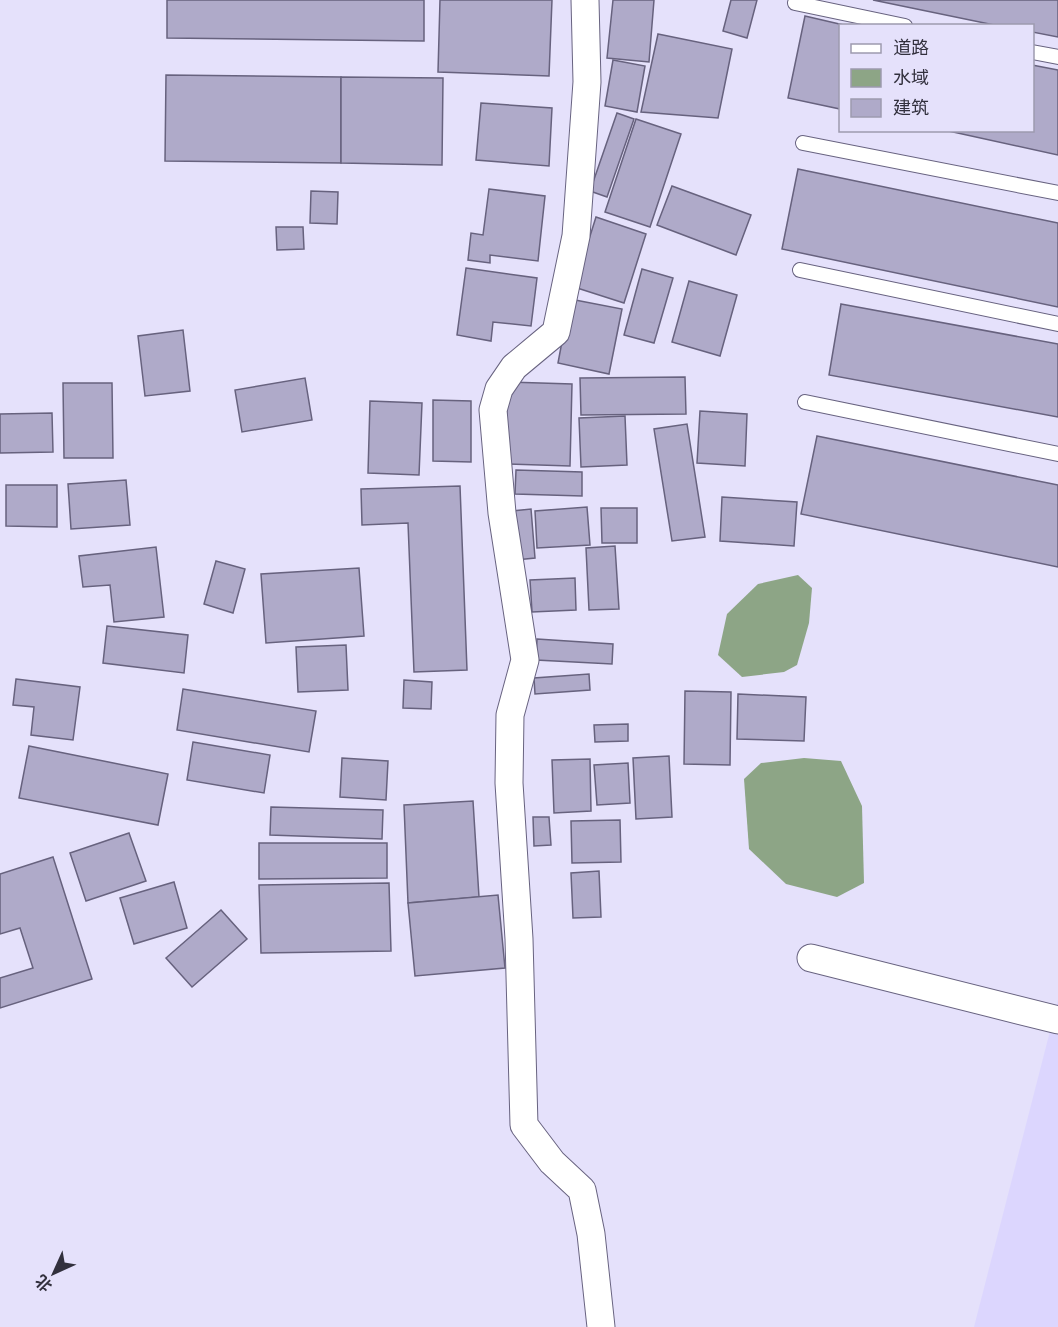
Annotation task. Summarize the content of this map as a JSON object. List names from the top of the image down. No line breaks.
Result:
{"legend":["道路","水域","建筑"],"north":"bottom left"}
